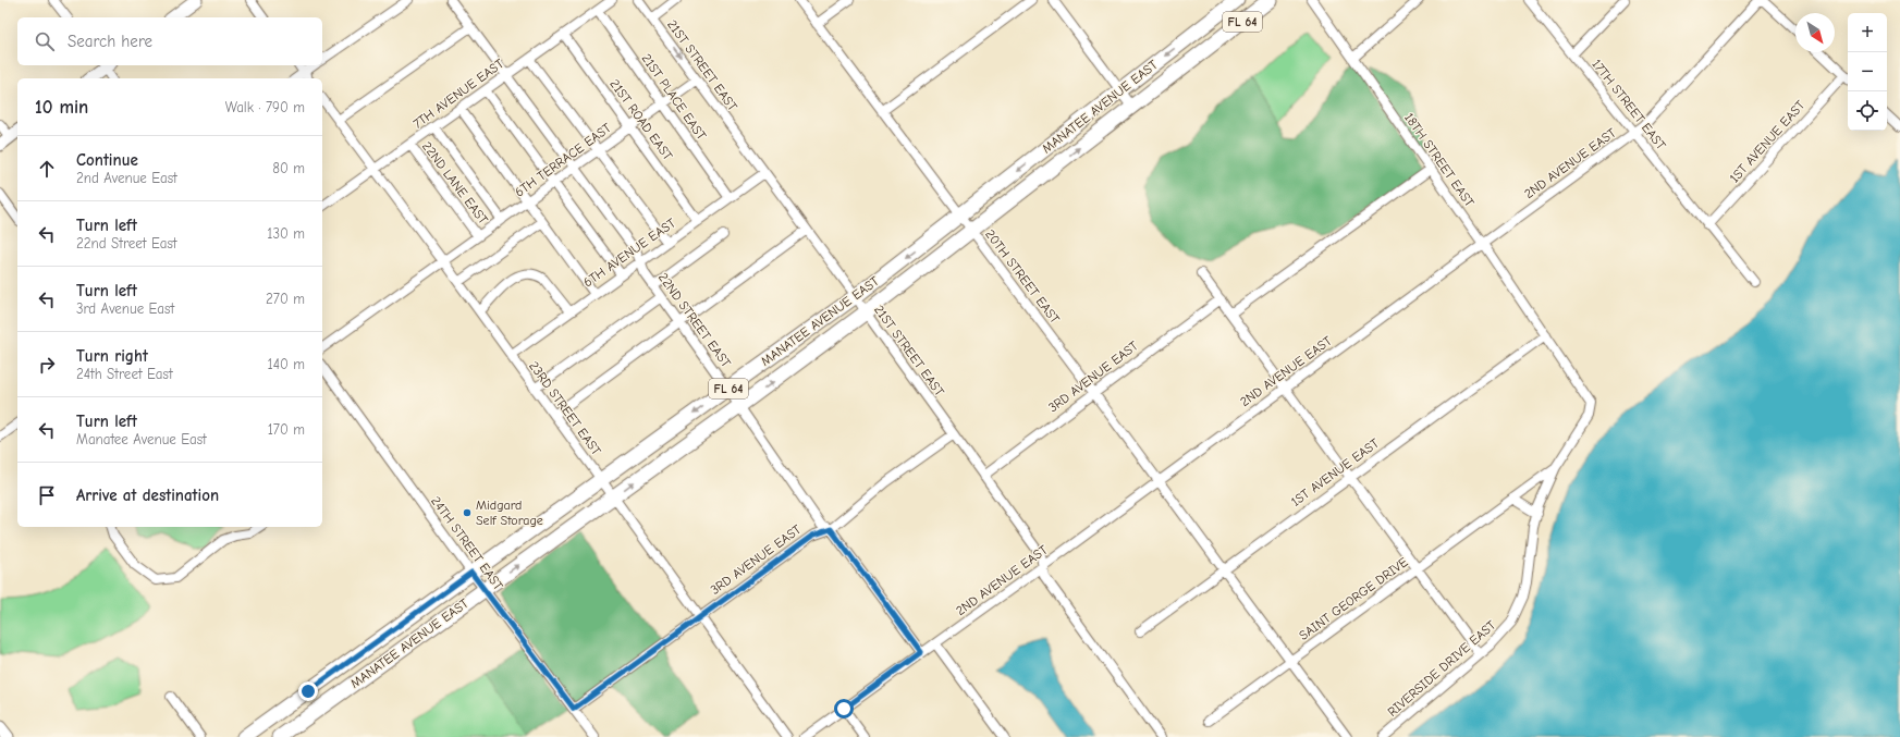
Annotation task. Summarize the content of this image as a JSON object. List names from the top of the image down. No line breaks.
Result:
{"streets":{"main road":["FL 64","MANATEE AVENUE EAST"],"street":["21ST STREET EAST","7TH AVENUE EAST","21ST PLACE EAST","17TH STREET EAST","21ST ROAD EAST","1ST AVENUE EAST","6TH TERRACE EAST","18TH STREET EAST","2ND AVENUE EAST","22ND LANE EAST","6TH AVENUE EAST","20TH STREET EAST","22ND STREET EAST","3RD AVENUE EAST","23RD STREET EAST","24TH STREET EAST","SAINT GEORGE DRIVE","RIVERSIDE DRIVE EAST"]},"crossings":[["21ST STREET EAST","MANATEE AVENUE EAST"],["21ST STREET EAST","6TH TERRACE EAST"],["21ST STREET EAST","2ND AVENUE EAST"],["21ST STREET EAST","6TH AVENUE EAST"],["21ST STREET EAST","3RD AVENUE EAST"],["7TH AVENUE EAST","21ST PLACE EAST"],["7TH AVENUE EAST","21ST ROAD EAST"],["7TH AVENUE EAST","22ND LANE EAST"],["7TH AVENUE EAST","22ND STREET EAST"],["7TH AVENUE EAST","23RD STREET EAST"],["21ST PLACE EAST","6TH TERRACE EAST"],["21ST PLACE EAST","6TH AVENUE EAST"],["17TH STREET EAST","1ST AVENUE EAST"],["17TH STREET EAST","2ND AVENUE EAST"],["MANATEE AVENUE EAST","20TH STREET EAST"],["MANATEE AVENUE EAST","22ND STREET EAST"],["MANATEE AVENUE EAST","23RD STREET EAST"],["MANATEE AVENUE EAST","24TH STREET EAST"],["21ST ROAD EAST","6TH TERRACE EAST"],["21ST ROAD EAST","6TH AVENUE EAST"],["1ST AVENUE EAST","18TH STREET EAST"],["1ST AVENUE EAST","20TH STREET EAST"],["6TH TERRACE EAST","22ND LANE EAST"],["6TH TERRACE EAST","22ND STREET EAST"],["6TH TERRACE EAST","23RD STREET EAST"],["18TH STREET EAST","2ND AVENUE EAST"],["18TH STREET EAST","SAINT GEORGE DRIVE"],["18TH STREET EAST","RIVERSIDE DRIVE EAST"],["2ND AVENUE EAST","20TH STREET EAST"],["2ND AVENUE EAST","22ND STREET EAST"],["6TH AVENUE EAST","22ND STREET EAST"],["6TH AVENUE EAST","23RD STREET EAST"],["20TH STREET EAST","3RD AVENUE EAST"],["20TH STREET EAST","SAINT GEORGE DRIVE"],["22ND STREET EAST","3RD AVENUE EAST"],["3RD AVENUE EAST","23RD STREET EAST"],["3RD AVENUE EAST","24TH STREET EAST"],["SAINT GEORGE DRIVE","RIVERSIDE DRIVE EAST"]],"places":["Midgard Self Storage"],"north":"bottom right","page":{"map_buttons":["+","−"],"search":"Search here","heading":["10 min","Walk · 790 m"],"list":[["Continue","2nd Avenue East","80 m"],["Turn left","22nd Street East","130 m"],["Turn left","3rd Avenue East","270 m"],["Turn right","24th Street East","140 m"],["Turn left","Manatee Avenue East","170 m"],"Arrive at destination"]}}
